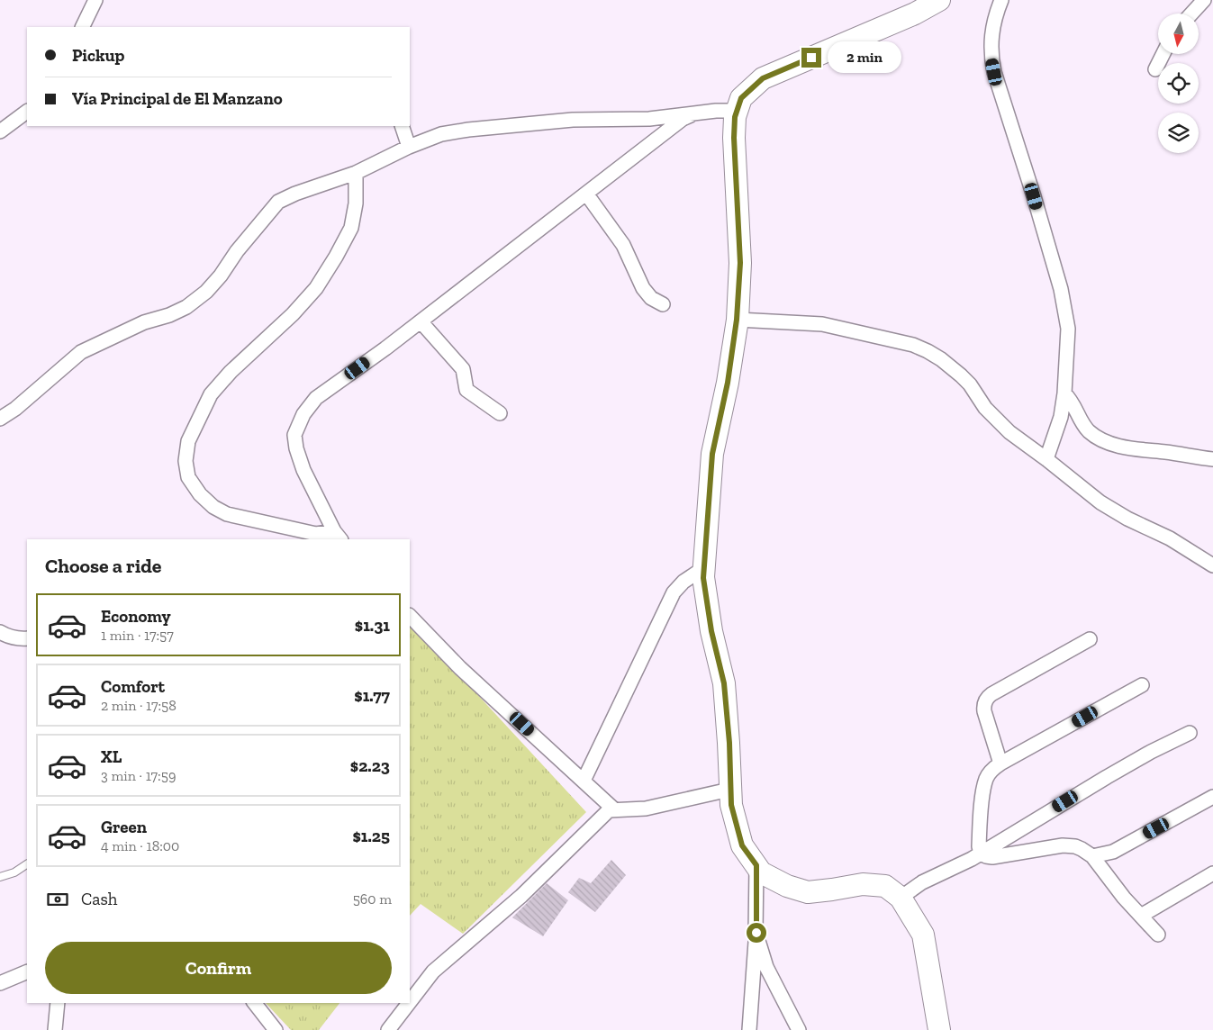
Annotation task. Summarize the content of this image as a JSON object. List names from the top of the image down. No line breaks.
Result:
{"north":"bottom","page":{"banner":["Pickup","Vía Principal de El Manzano"],"bubble":"2 min","heading":"Choose a ride","list":[{"name":"Economy","note":"1 min · 17:57","value":"$1.31"},{"name":"Comfort","note":"2 min · 17:58","value":"$1.77"},{"name":"XL","note":"3 min · 17:59","value":"$2.23"},{"name":"Green","note":"4 min · 18:00","value":"$1.25"}],"pay":["Cash","560 m"],"buttons":"Confirm"}}
